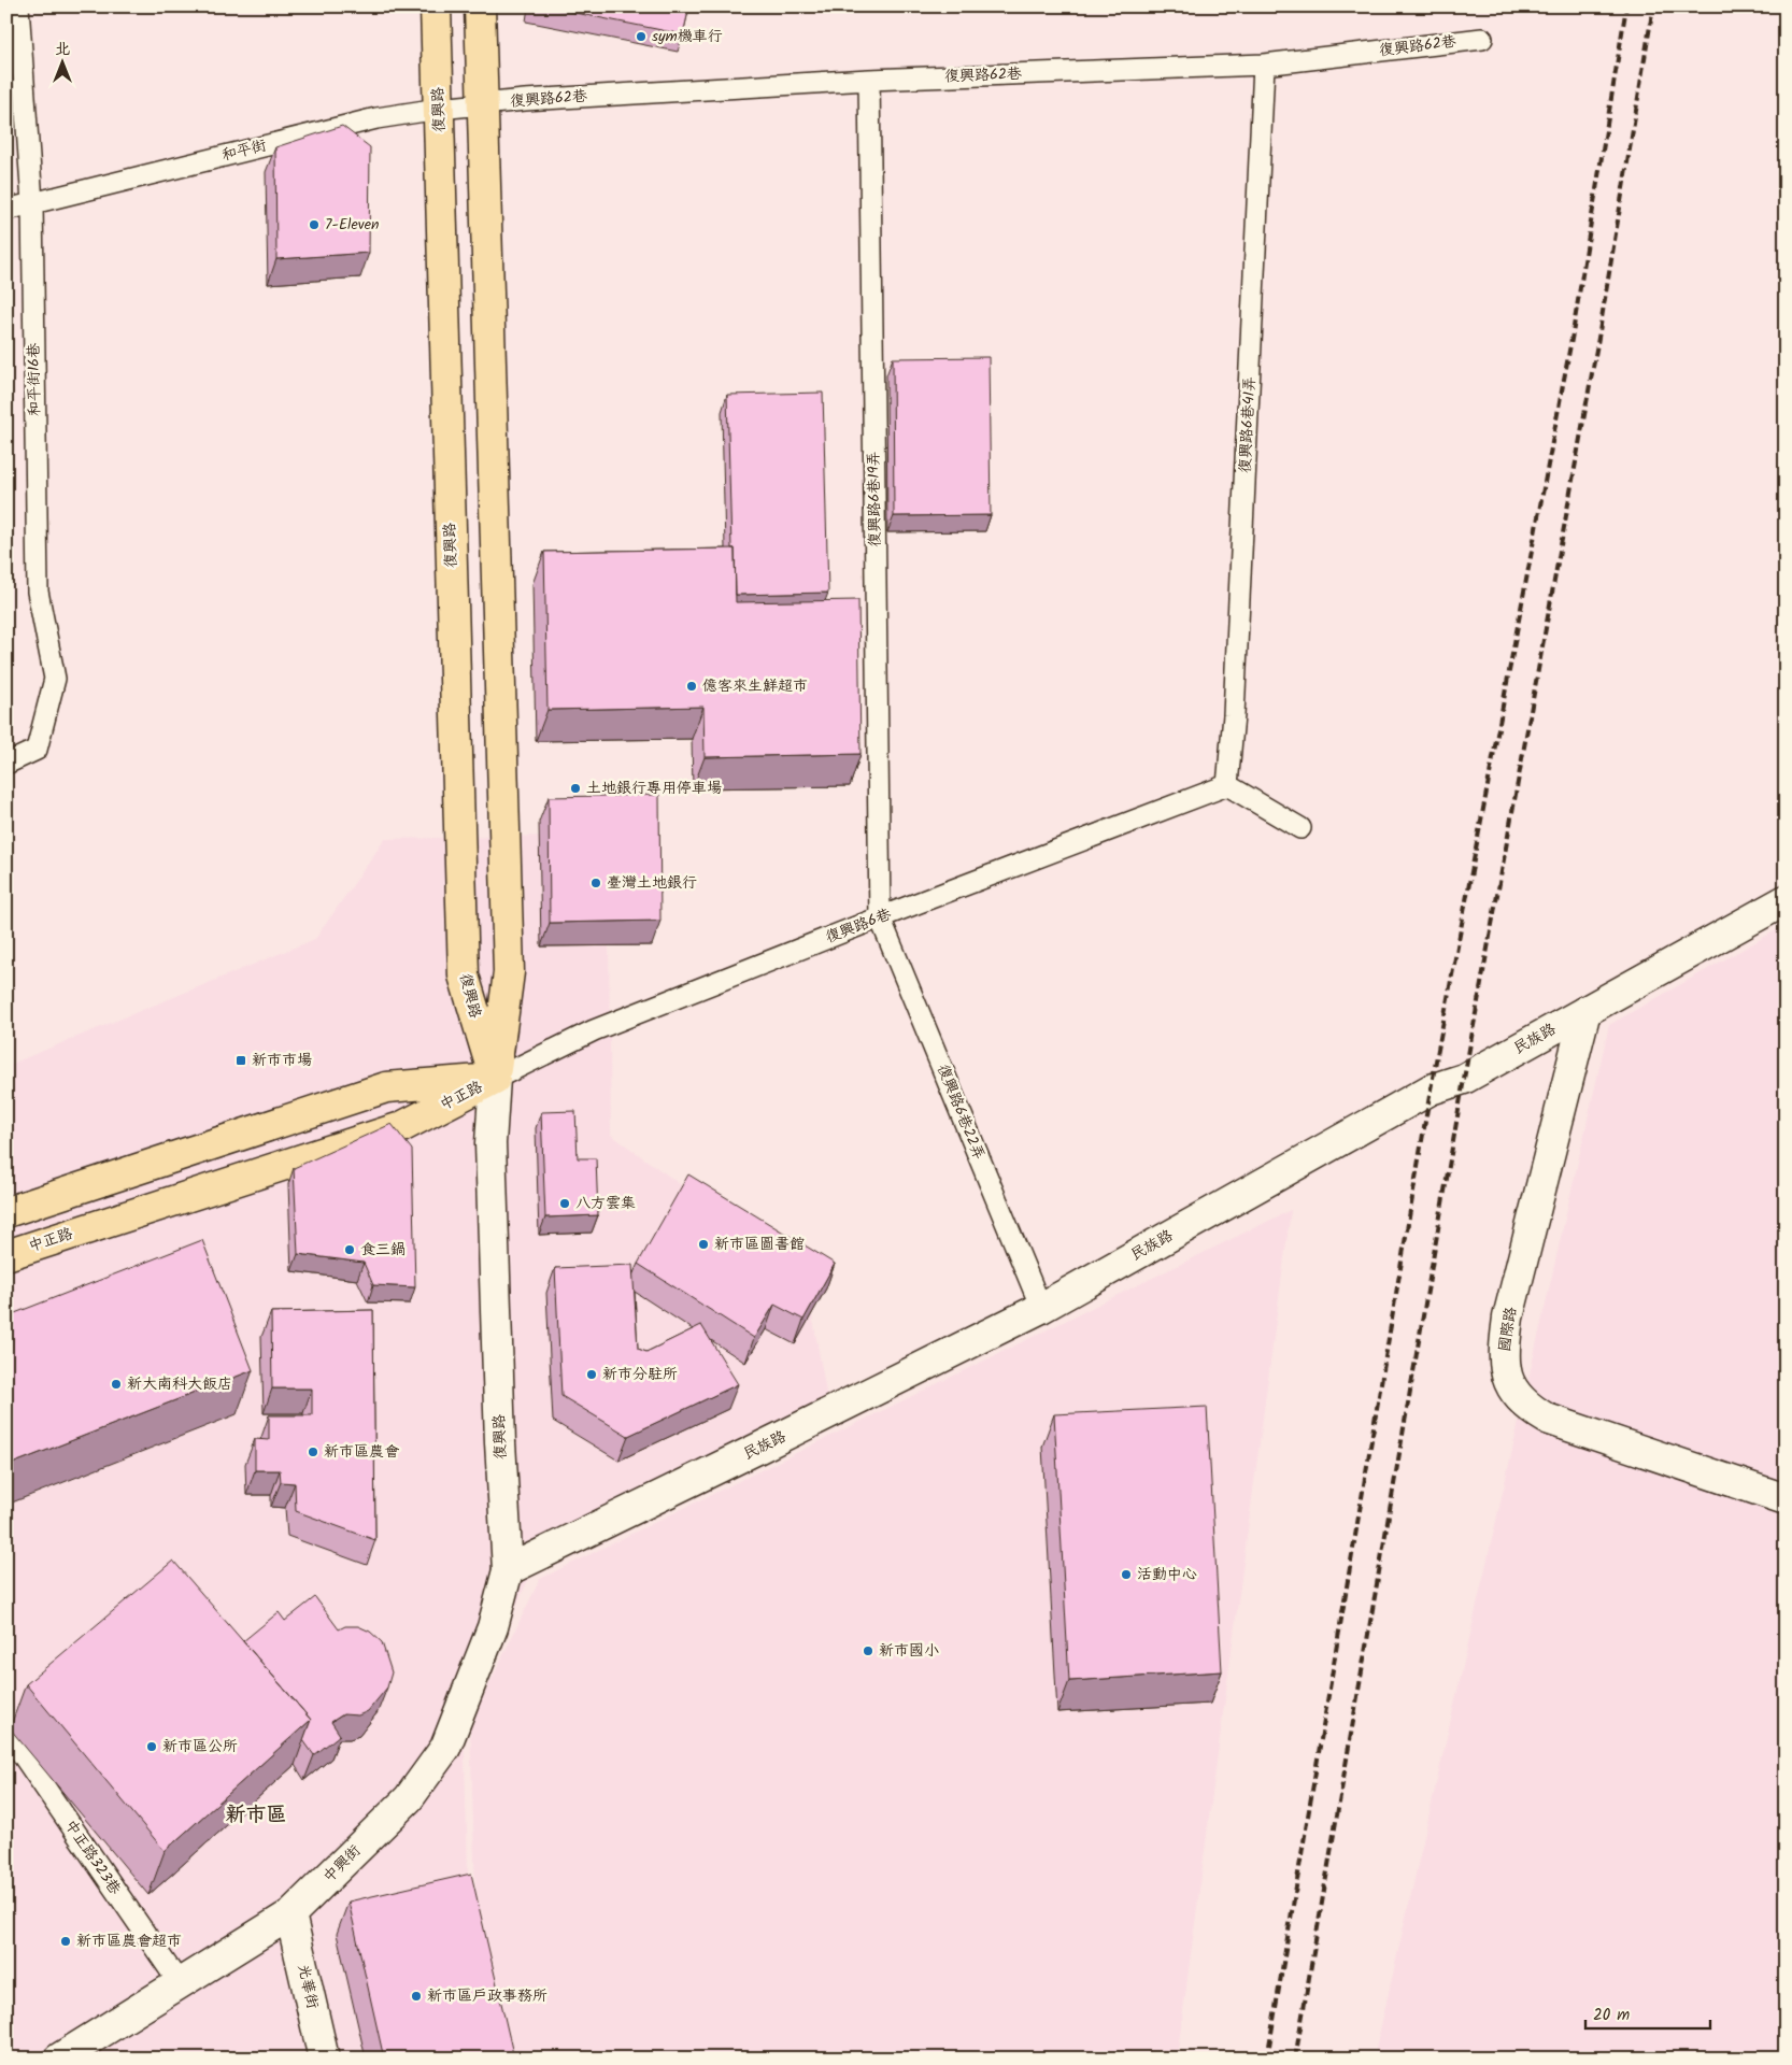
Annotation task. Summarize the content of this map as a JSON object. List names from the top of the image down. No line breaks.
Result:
{"streets":{"main road":["復興路","中正路"],"street":["民族路","國際路","中興街","光華街"],"lane":["復興路62巷","和平街","和平街16巷","復興路6巷41弄","復興路6巷19弄","復興路6巷","復興路6巷22弄","中正路323巷"]},"crossings":[["復興路62巷","復興路"],["復興路62巷","和平街"],["復興路62巷","復興路6巷41弄"],["復興路62巷","復興路6巷19弄"],["復興路","和平街"],["復興路","復興路6巷"],["復興路","民族路"],["復興路","中正路"],["復興路","中興街"],["和平街","和平街16巷"],["復興路6巷41弄","復興路6巷"],["復興路6巷19弄","復興路6巷"],["復興路6巷19弄","復興路6巷22弄"],["復興路6巷","中正路"],["復興路6巷","復興路6巷22弄"],["民族路","復興路6巷22弄"],["民族路","國際路"],["民族路","中興街"],["中正路323巷","中興街"],["中興街","光華街"]],"districts":["新市區"],"places":{"other":["sym機車行","7-Eleven","億客來生鮮超市","土地銀行專用停車場","臺灣土地銀行","八方雲集","新市區圖書館","食三鍋","新市分駐所","新大南科大飯店","新市區農會","活動中心","新市國小","新市區公所","新市區農會超市","新市區戶政事務所"],"transit":["新市市場"]},"scale_bar":"20 m","north":"top"}
